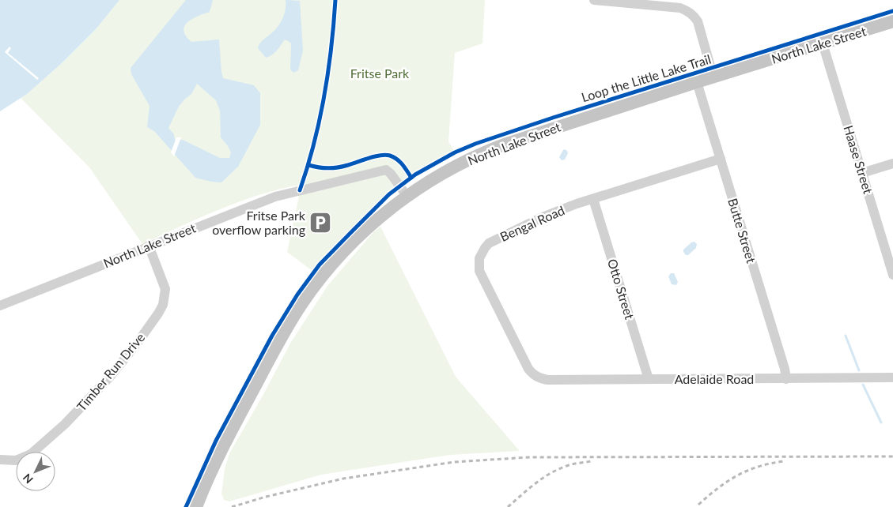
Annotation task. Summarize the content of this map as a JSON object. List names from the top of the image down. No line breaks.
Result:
{"streets":{"main road":["North Lake Street"],"street":["Haase Street","Bengal Road","Butte Street","Otto Street","Timber Run Drive","Adelaide Road"],"cycle path":["Loop the Little Lake Trail"]},"crossings":[["North Lake Street","Haase Street"],["North Lake Street","Butte Street"],["North Lake Street","Timber Run Drive"],["Bengal Road","Butte Street"],["Bengal Road","Otto Street"],["Bengal Road","Adelaide Road"],["Butte Street","Adelaide Road"],["Otto Street","Adelaide Road"]],"parks":["Fritse Park"],"places":{"parking":["Fritse Park overflow parking"]},"north":"bottom left"}
